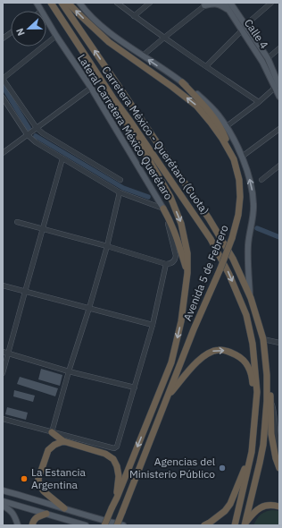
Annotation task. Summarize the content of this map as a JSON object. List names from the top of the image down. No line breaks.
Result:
{"streets":{"highway":["Carretera México - Querétaro (Cuota)","Avenida 5 de Febrero"],"main road":["Calle 4","Lateral Carretera México Querétaro"]},"crossings":[["Carretera México - Querétaro (Cuota)","Avenida 5 de Febrero"]],"places":["Agencias del Ministerio Público","La Estancia Argentina"],"north":"left"}
